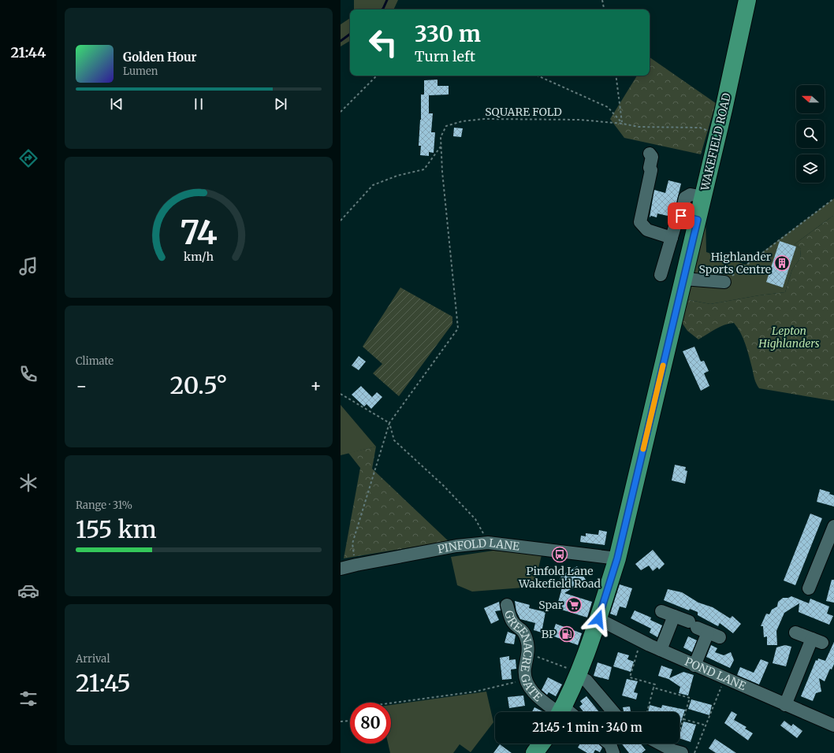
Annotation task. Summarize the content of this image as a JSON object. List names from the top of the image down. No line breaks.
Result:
{"streets":{"highway":["WAKEFIELD ROAD"],"street":["PINFOLD LANE","GREENACRE GATE","POND LANE"],"path":["SQUARE FOLD"]},"crossings":[["SQUARE FOLD","WAKEFIELD ROAD"],["SQUARE FOLD","PINFOLD LANE"],["WAKEFIELD ROAD","PINFOLD LANE"],["WAKEFIELD ROAD","POND LANE"]],"parks":["Lepton Highlanders"],"places":{"building":["Highlander Sports Centre"],"bus stop":["Pinfold Lane Wakefield Road"],"supermarket":["Spar"],"fuel station":["BP"]},"north":"left","page":{"tabs":"21:44","turn":["330 m","Turn left"],"song":["Golden Hour","Lumen"],"tile":["Climate",["Range · 31%","155 km"],["Arrival","21:45"]],"heat":["−","20.5°","+"],"limit":"80","trip":"21:45 · 1 min · 340 m","gauge":["74","km/h"]}}
